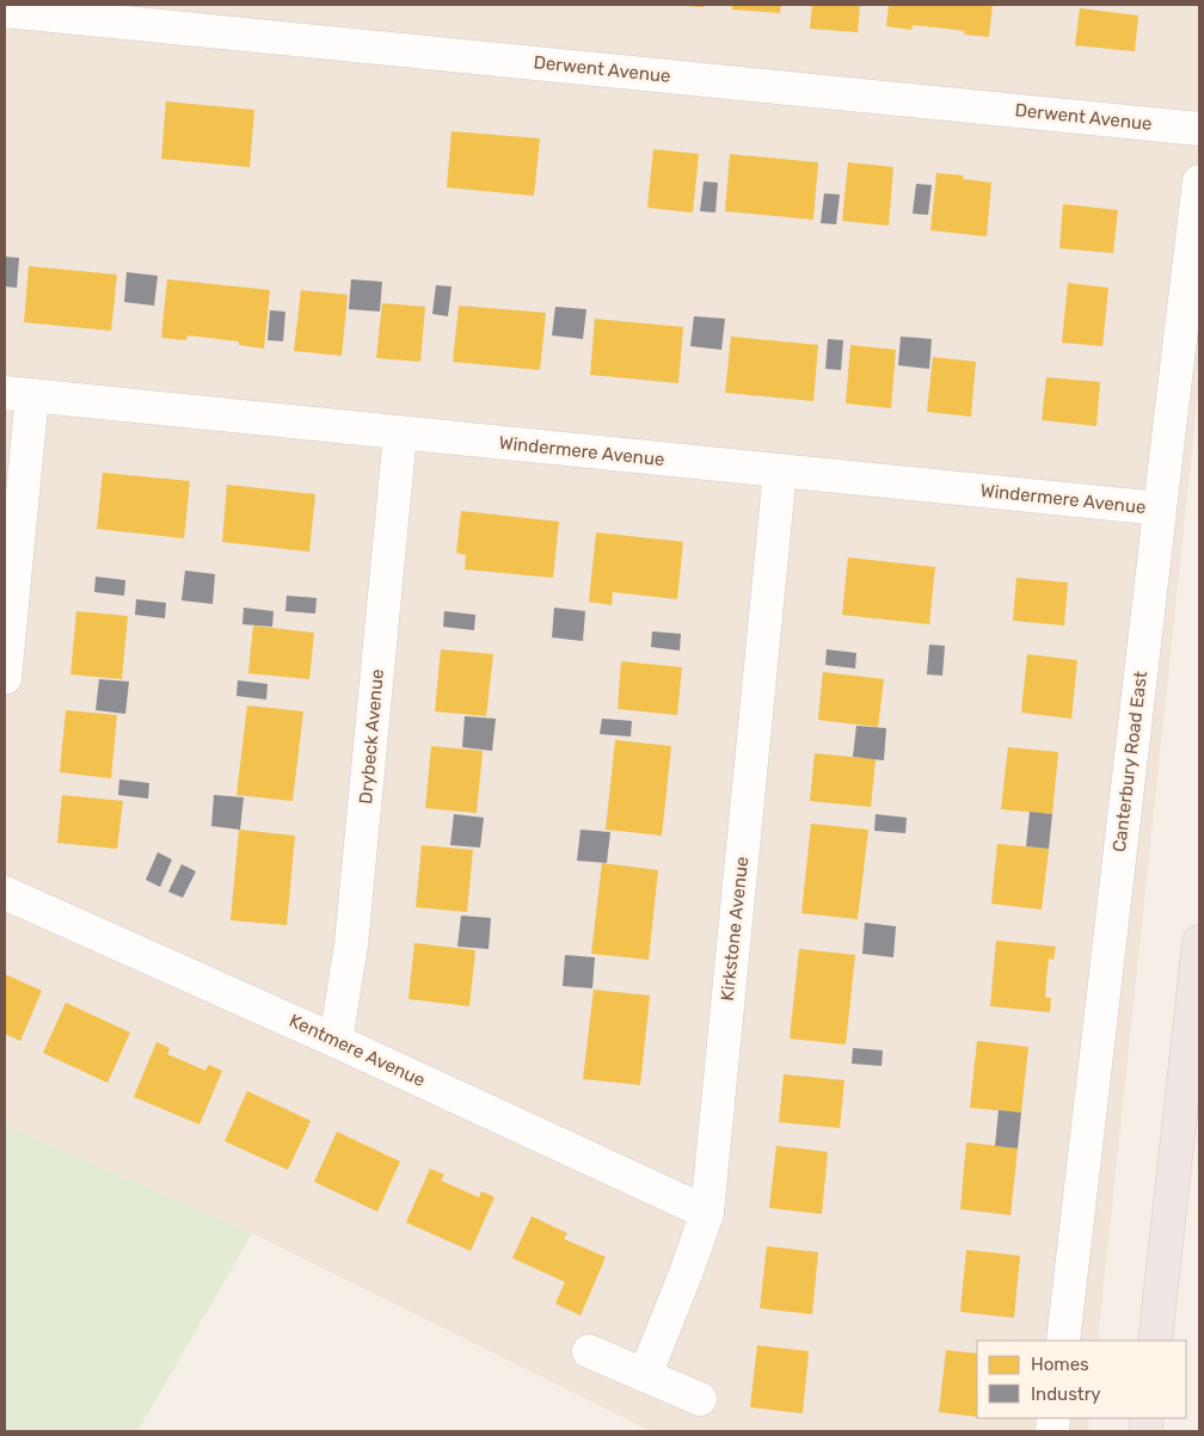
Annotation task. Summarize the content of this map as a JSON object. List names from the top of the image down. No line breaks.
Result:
{"streets":{"street":["Derwent Avenue","Windermere Avenue","Drybeck Avenue","Canterbury Road East","Kirkstone Avenue","Kentmere Avenue"]},"crossings":[["Windermere Avenue","Drybeck Avenue"],["Windermere Avenue","Canterbury Road East"],["Windermere Avenue","Kirkstone Avenue"],["Drybeck Avenue","Kentmere Avenue"],["Kirkstone Avenue","Kentmere Avenue"]],"legend":["Homes","Industry"]}
